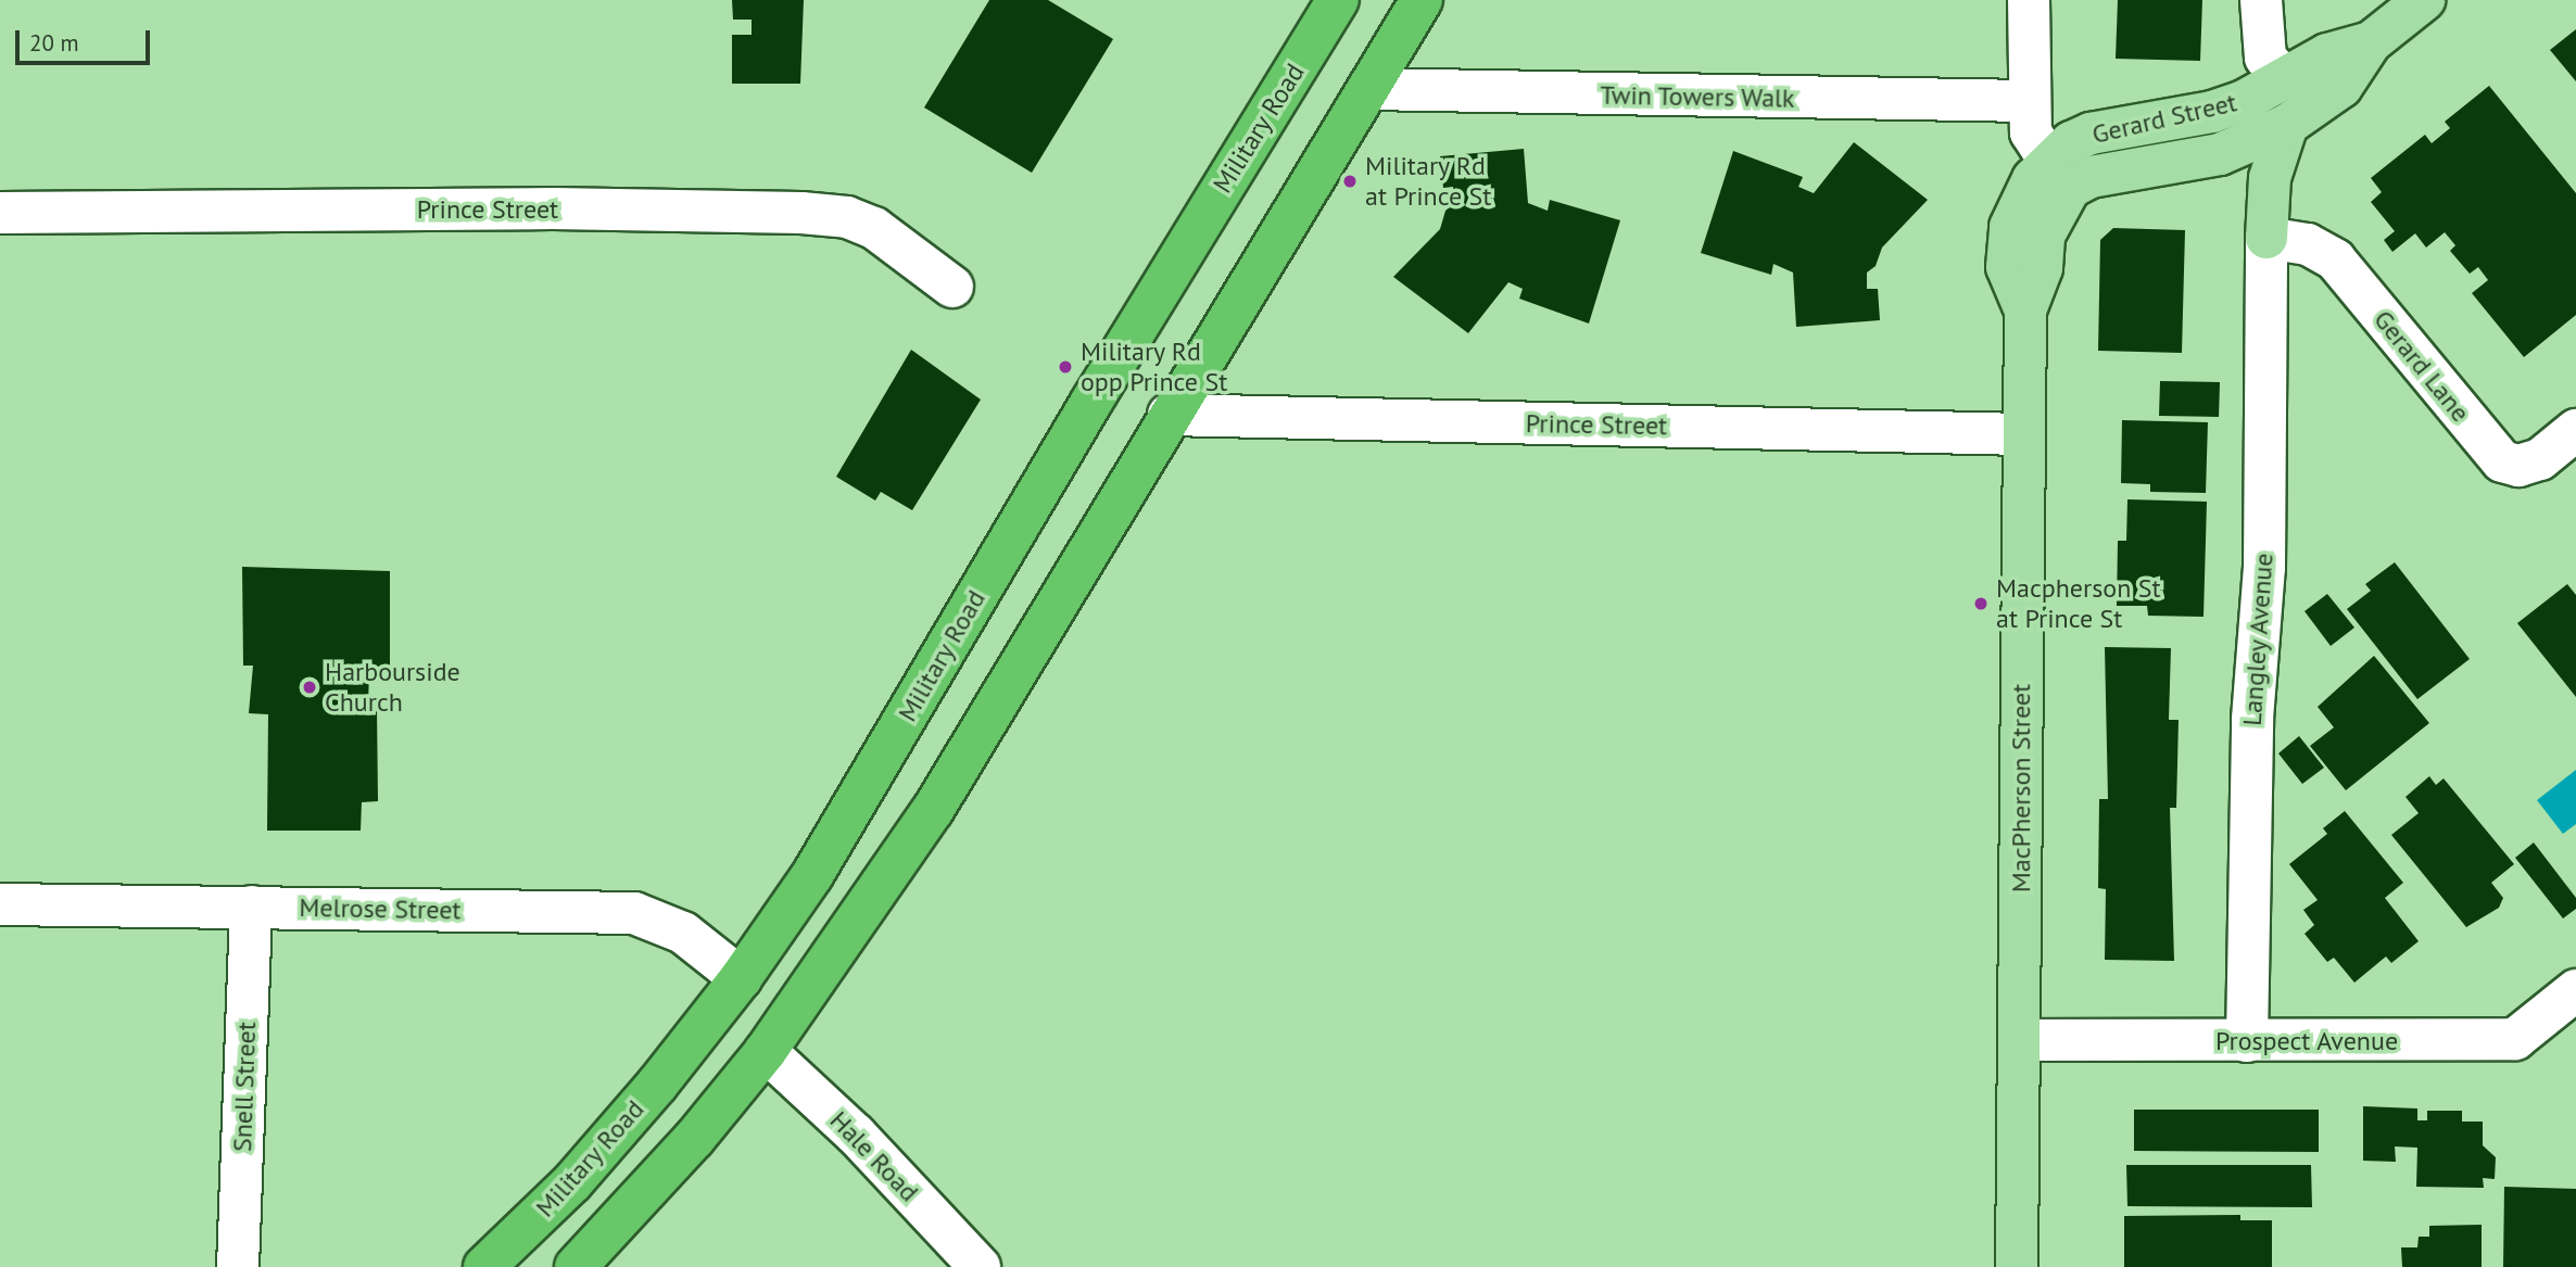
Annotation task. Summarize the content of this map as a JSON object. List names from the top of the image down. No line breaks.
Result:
{"streets":{"highway":["Military Road"],"main road":["Gerard Street","MacPherson Street"],"street":["Twin Towers Walk","Prince Street","Gerard Lane","Langley Avenue","Melrose Street","Prospect Avenue","Snell Street","Hale Road"]},"crossings":[["Gerard Street","MacPherson Street"],["Military Road","Melrose Street"],["Prince Street","MacPherson Street"],["Gerard Lane","Langley Avenue"],["Langley Avenue","Prospect Avenue"],["MacPherson Street","Prospect Avenue"],["Melrose Street","Snell Street"]],"places":["Military Rd at Prince St","Military Rd opp Prince St","Macpherson St at Prince St","Harbourside Church"],"scale_bar":"20 m"}
